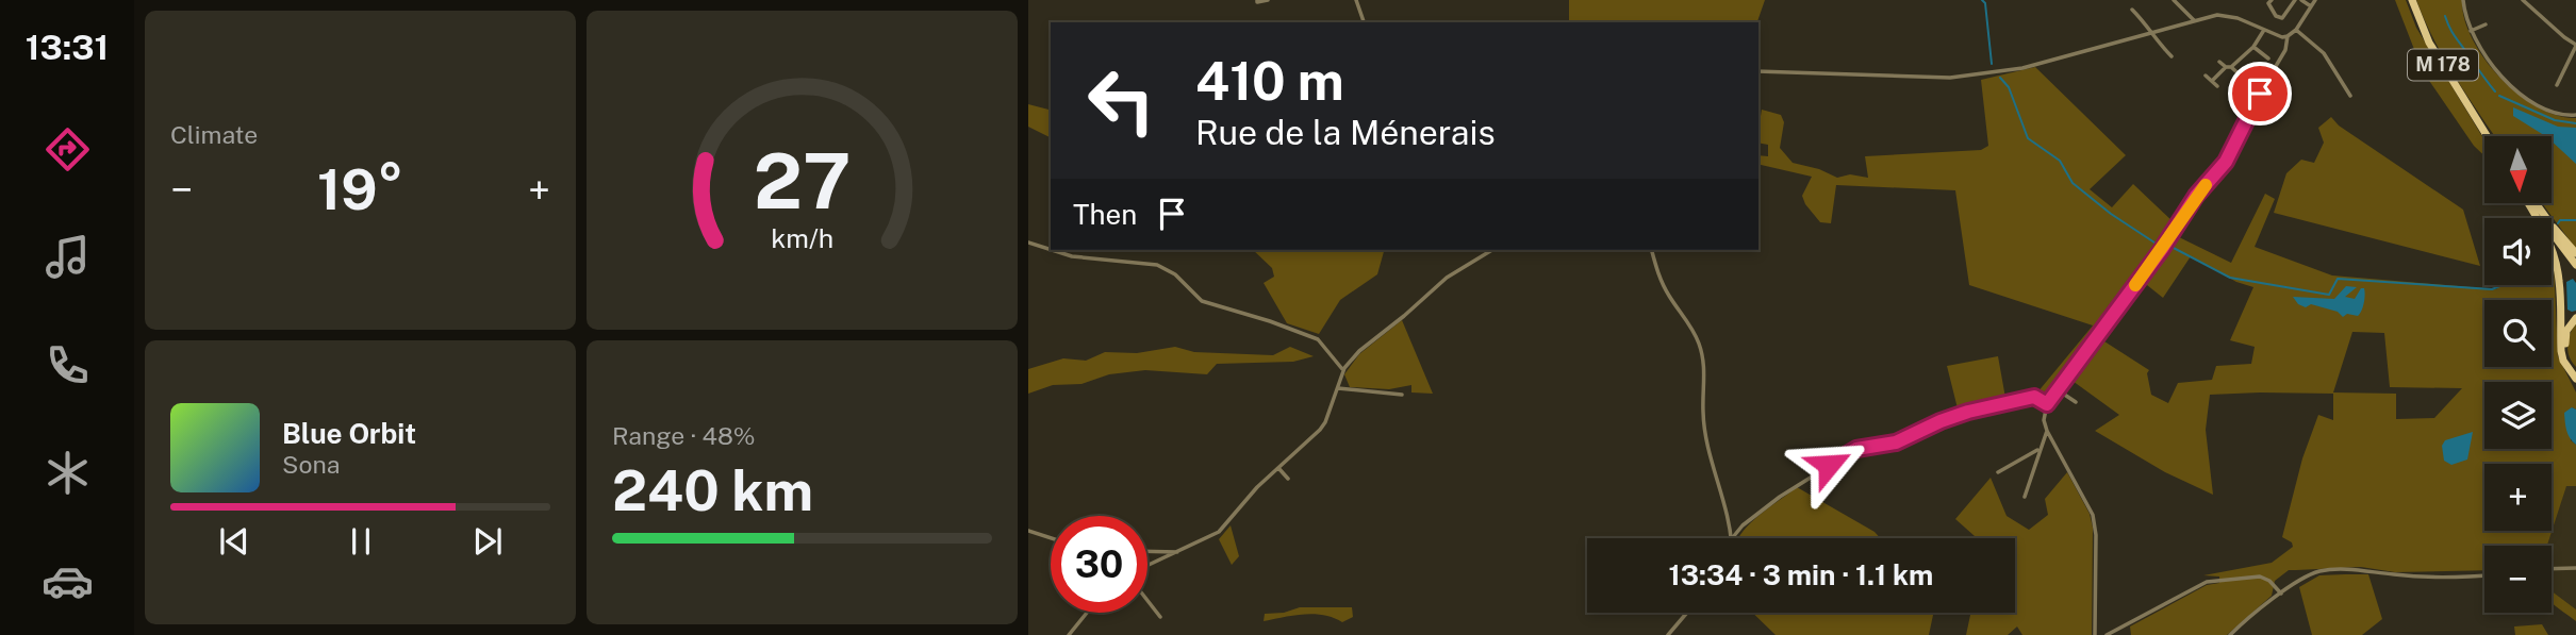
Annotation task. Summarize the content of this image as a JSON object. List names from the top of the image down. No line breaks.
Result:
{"streets":{"main road":["M 178"]},"north":"bottom","page":{"tabs":"13:31","tile":["Climate",["Range · 48%","240 km"]],"turn":["410 m","Rue de la Ménerais"],"map_buttons":["+","−"],"heat":["−","19°","+"],"then":"Then","song":["Blue Orbit","Sona"],"limit":"30","trip":"13:34 · 3 min · 1.1 km","gauge":["27","km/h"]}}
